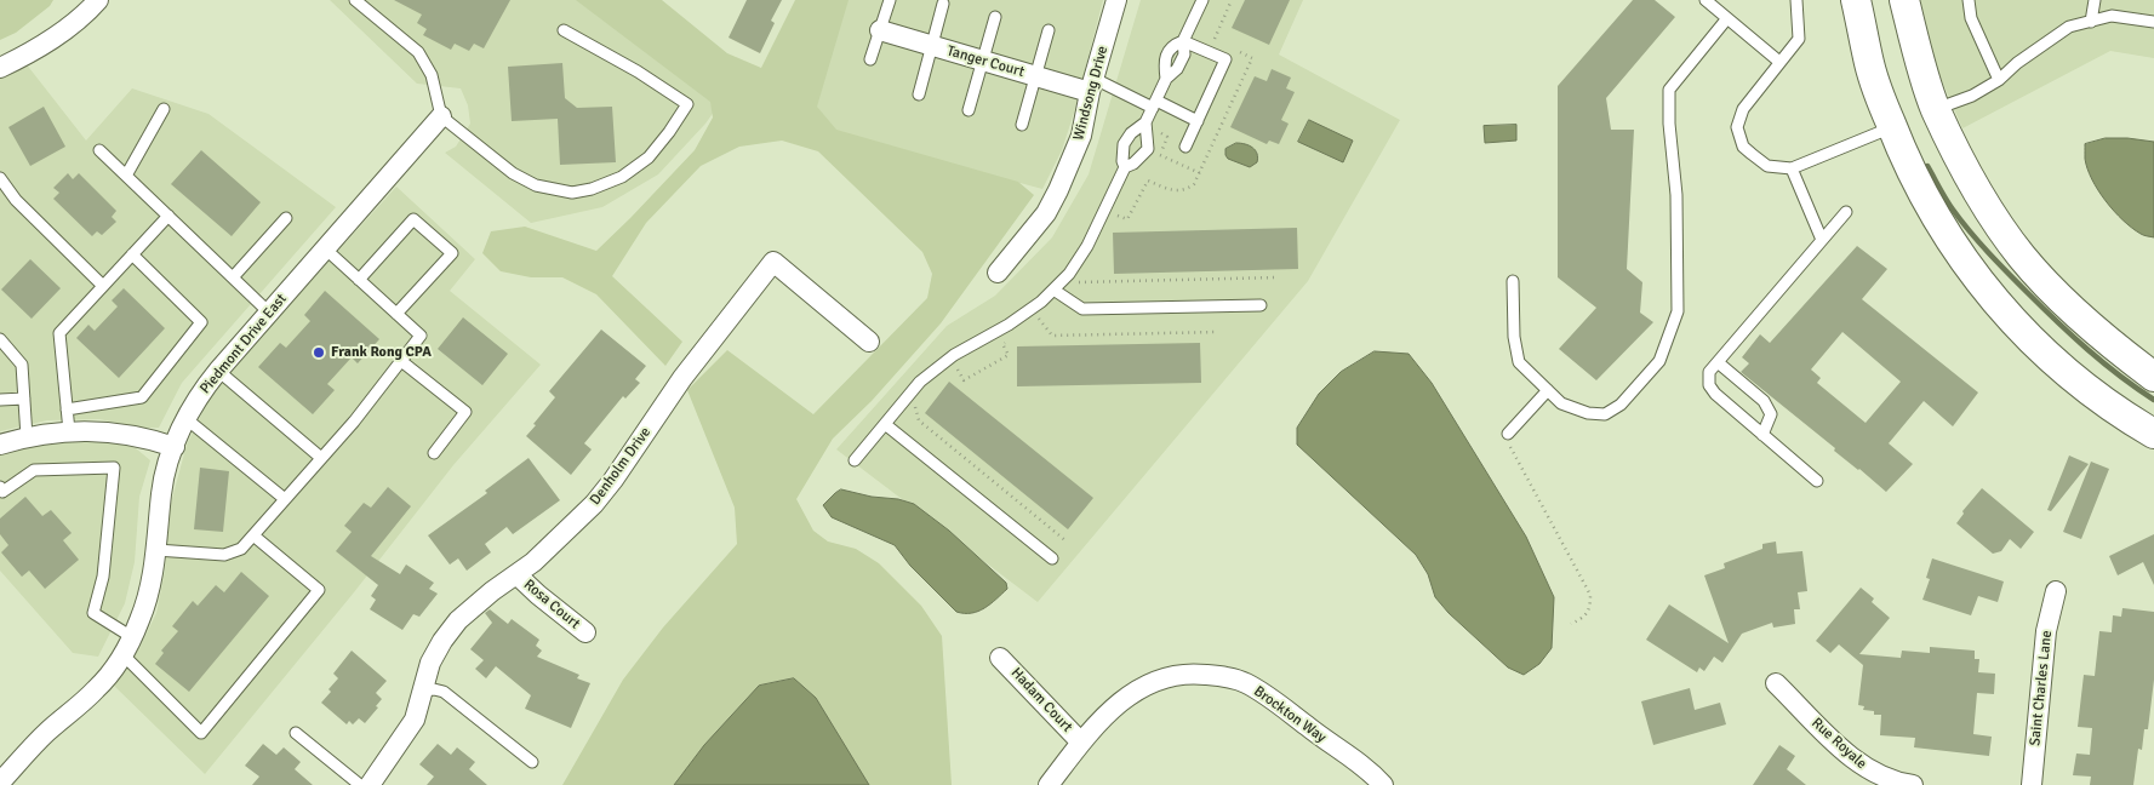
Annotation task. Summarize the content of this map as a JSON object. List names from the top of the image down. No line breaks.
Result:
{"streets":{"street":["Tanger Court","Windsong Drive","Piedmont Drive East","Denholm Drive","Rosa Court","Saint Charles Lane","Hadam Court","Brockton Way","Rue Royale"]},"crossings":[["Tanger Court","Windsong Drive"],["Denholm Drive","Rosa Court"],["Hadam Court","Brockton Way"]],"places":["Frank Rong CPA"]}
